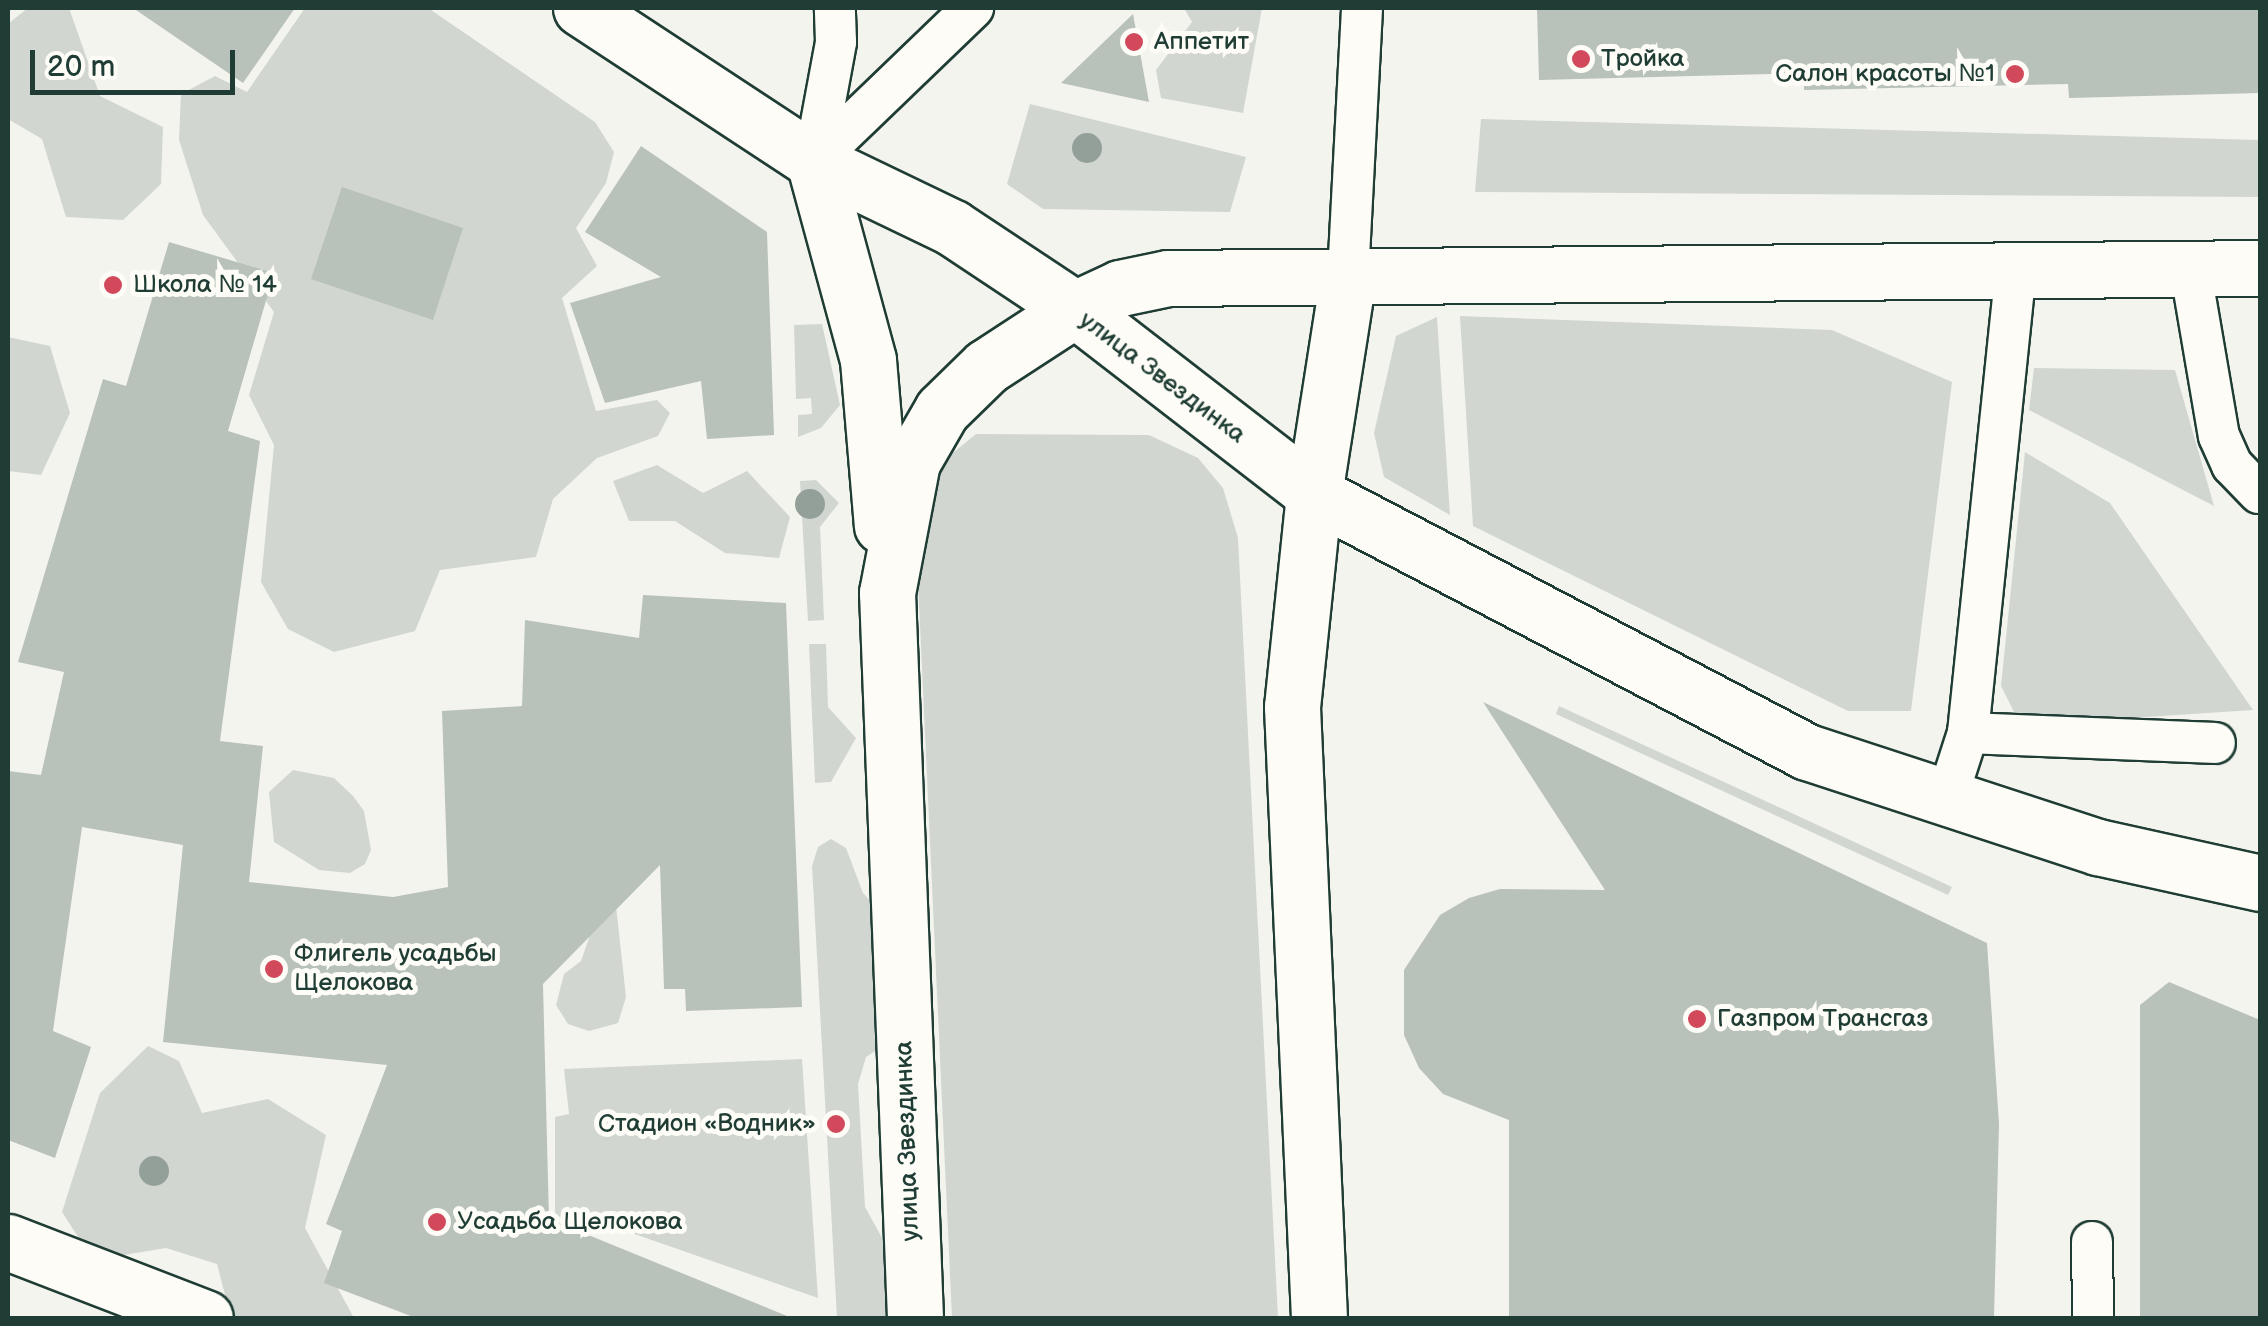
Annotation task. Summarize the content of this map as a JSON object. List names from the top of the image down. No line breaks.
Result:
{"streets":{"street":["улица Звездинка"]},"places":["Аппетит","Тройка","Салон красоты №1","Школа № 14","Флигель усадьбы Щелокова","Газпром Трансгаз","Стадион «Водник»","Усадьба Щелокова"],"scale_bar":"20 m"}
